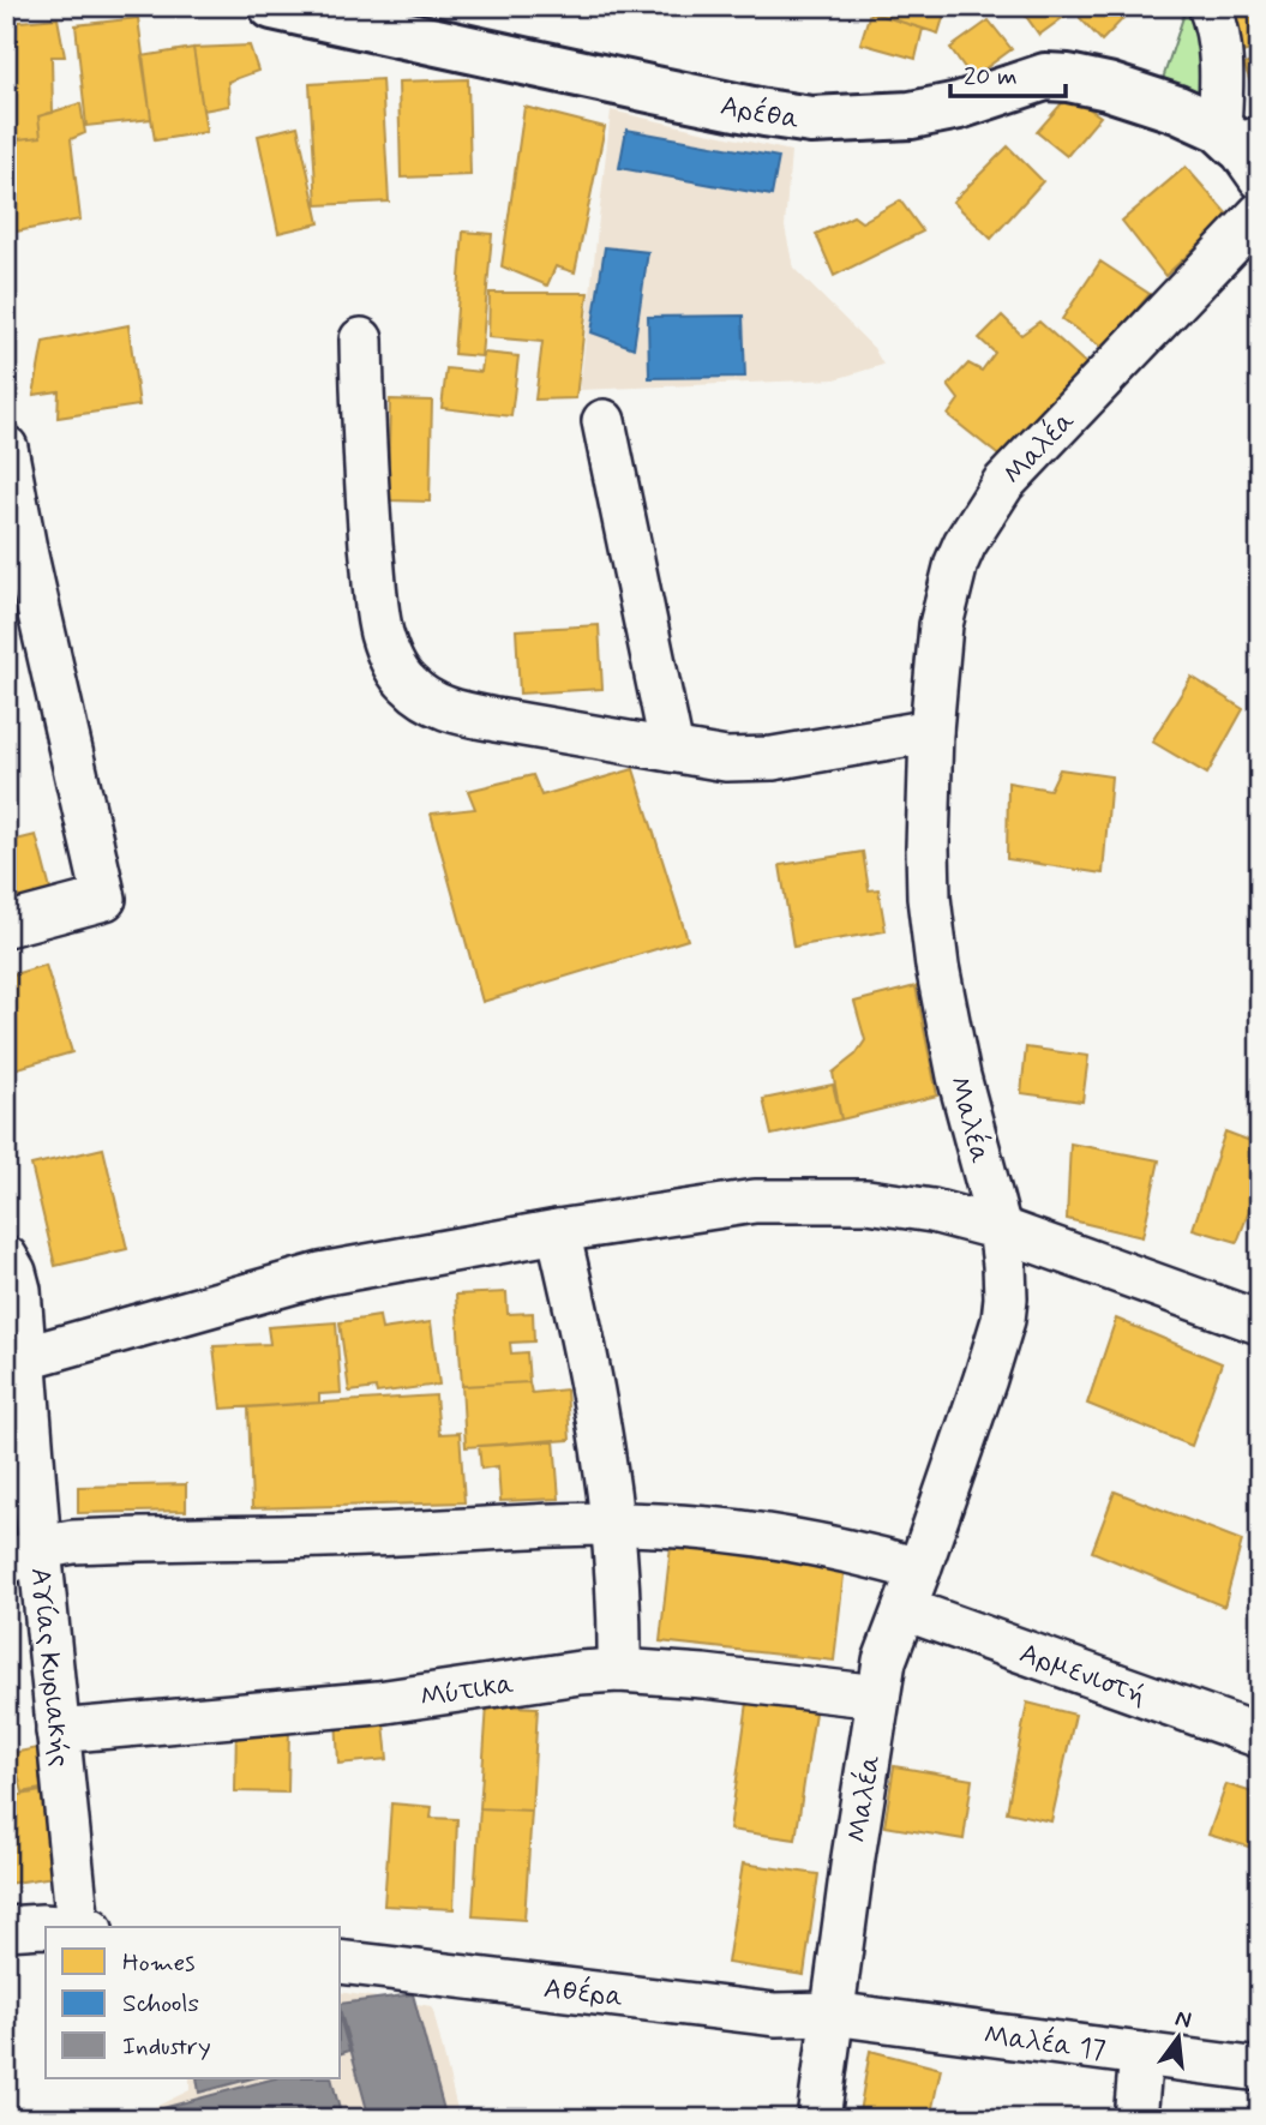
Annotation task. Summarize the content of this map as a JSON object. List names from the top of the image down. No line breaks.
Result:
{"streets":{"street":["Αρέθα","Μαλέα","Αγίας Κυριακής","Αρμενιστή","Μύτικα","Αθέρα","Μαλέα 17"]},"crossings":[["Μαλέα","Αρμενιστή"],["Μαλέα","Μύτικα"],["Μαλέα","Αθέρα"],["Μαλέα","Μαλέα 17"],["Αγίας Κυριακής","Μύτικα"],["Αθέρα","Μαλέα 17"]],"legend":["Homes","Schools","Industry"],"scale_bar":"20 m","north":"top"}
